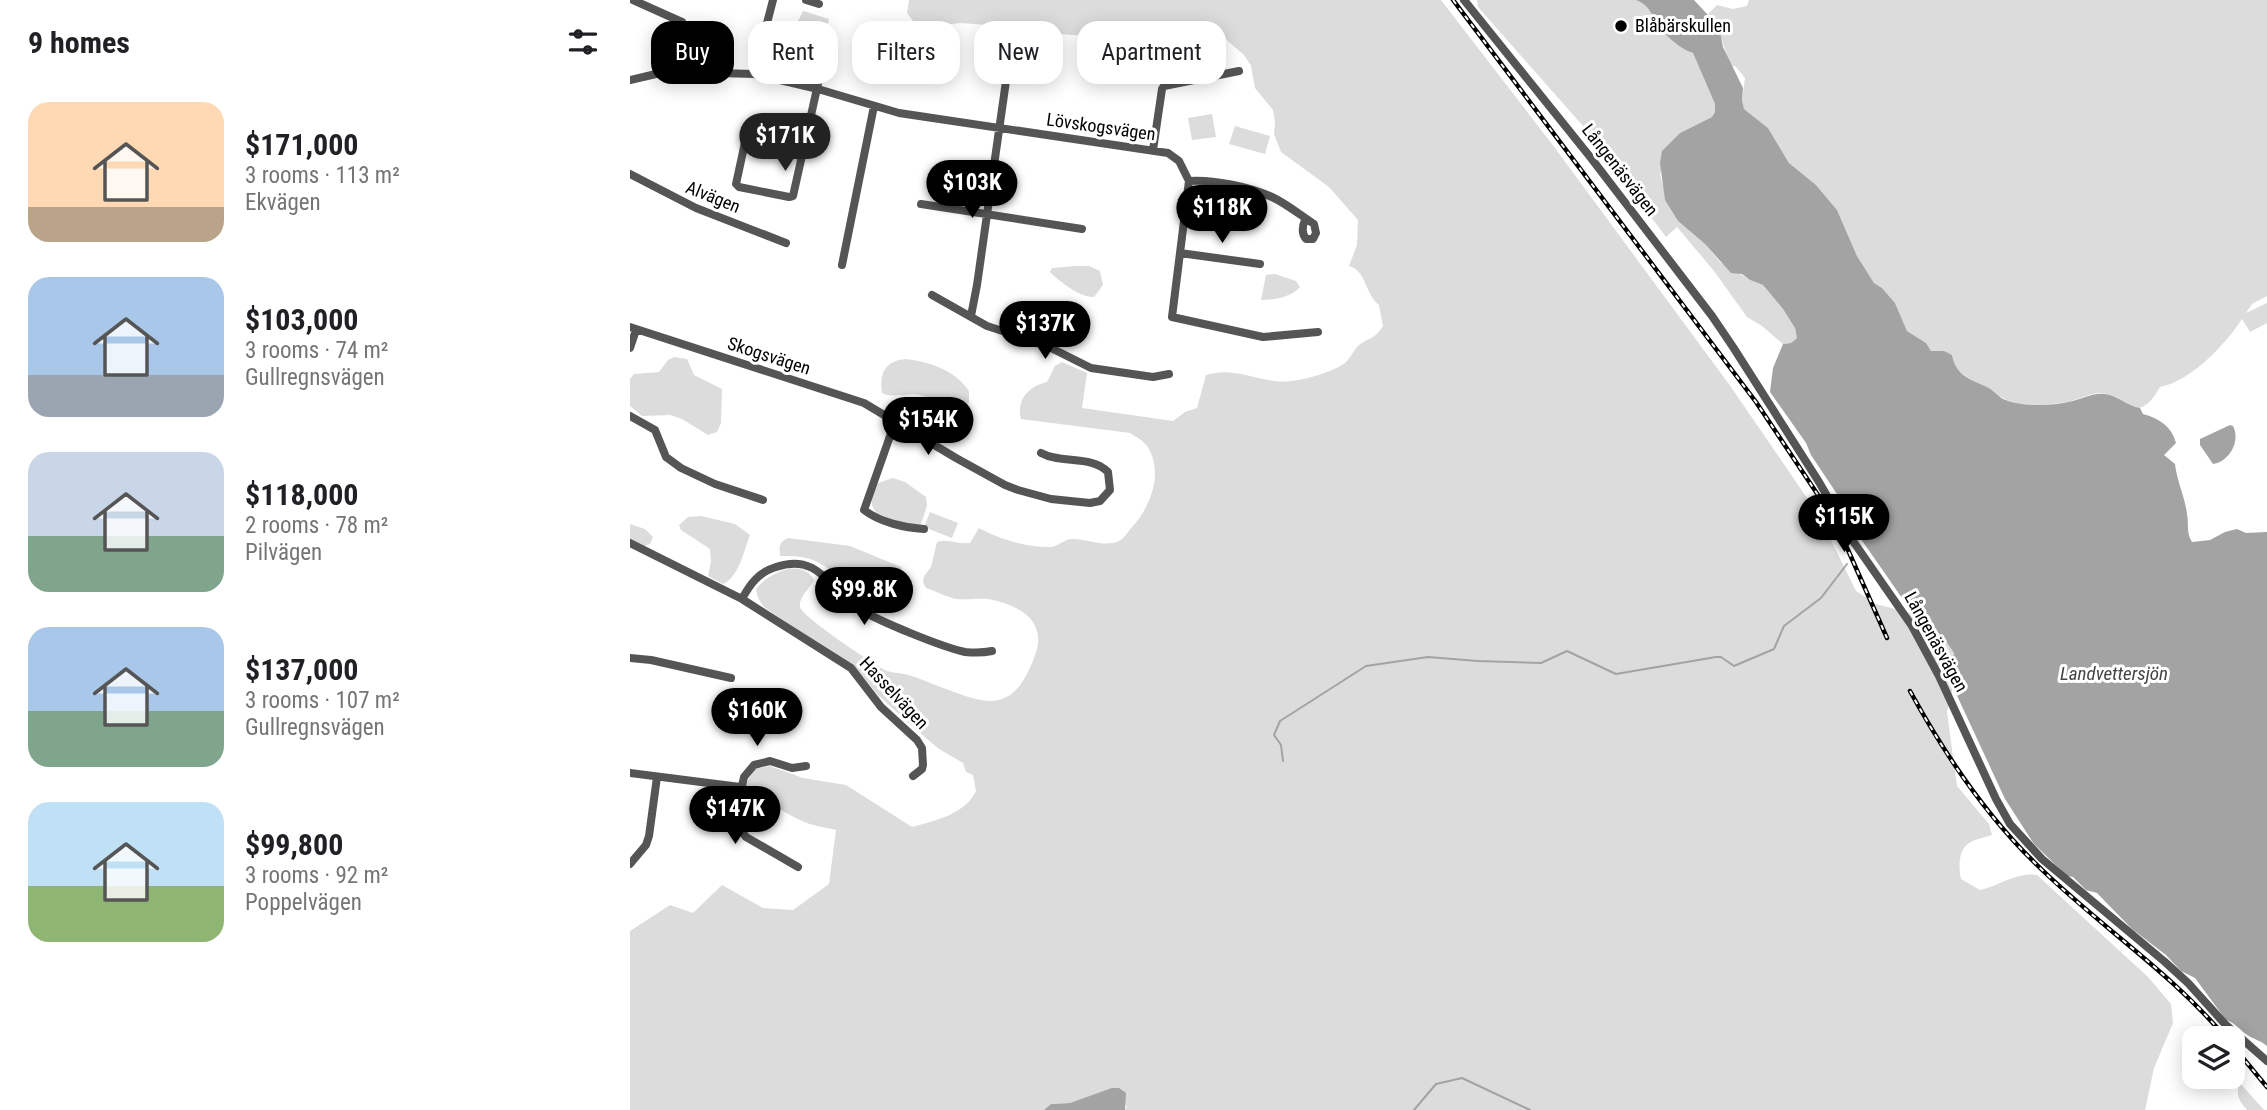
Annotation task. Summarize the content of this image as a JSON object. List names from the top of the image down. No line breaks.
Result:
{"streets":{"street":["Lövskogsvägen","Långenäsvägen","Alvägen","Skogsvägen","Hasselvägen"]},"water":["Landvettersjön"],"places":["Blåbärskullen"],"page":{"heading":"9 homes","chip":["Buy","Rent","Filters","New","Apartment"],"list":[{"name":"$171,000","note":"3 rooms · 113 m² · Ekvägen"},{"name":"$103,000","note":"3 rooms · 74 m² · Gullregnsvägen"},{"name":"$118,000","note":"2 rooms · 78 m² · Pilvägen"},{"name":"$137,000","note":"3 rooms · 107 m² · Gullregnsvägen"},{"name":"$99,800","note":"3 rooms · 92 m² · Poppelvägen"}],"price":["$171K","$103K","$118K","$137K","$154K","$115K","$99.8K","$160K","$147K"]}}
